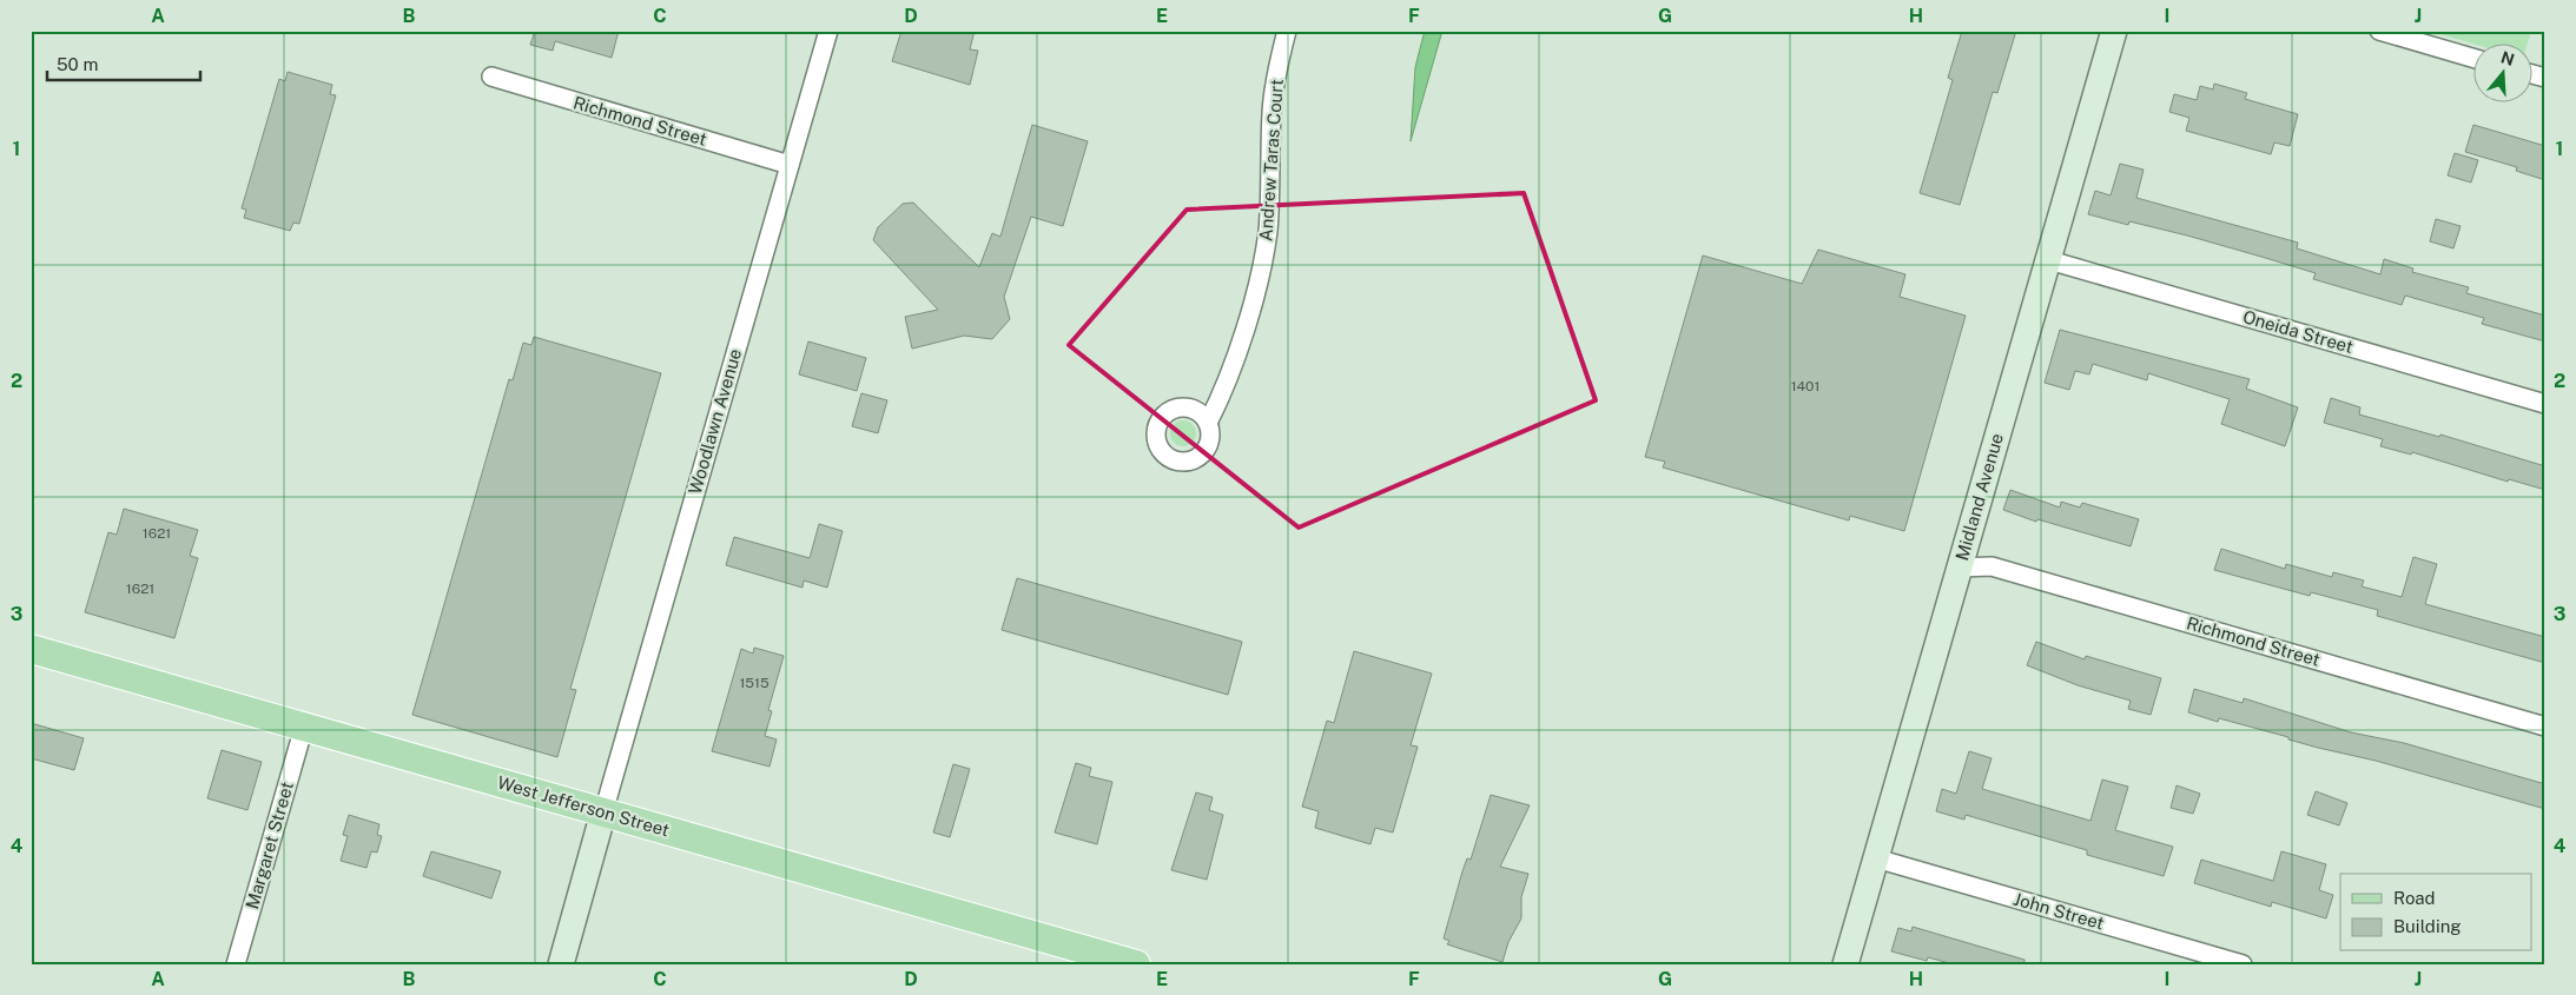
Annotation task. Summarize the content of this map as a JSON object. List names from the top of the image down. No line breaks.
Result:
{"streets":{"main road":["Midland Avenue","West Jefferson Street"],"street":["Richmond Street","Andrew Taras Court","Oneida Street","Woodlawn Avenue","Margaret Street","John Street"]},"crossings":[["Richmond Street","Woodlawn Avenue"],["Richmond Street","Midland Avenue"],["Oneida Street","Midland Avenue"],["Woodlawn Avenue","West Jefferson Street"],["Midland Avenue","John Street"],["West Jefferson Street","Margaret Street"]],"house_numbers":["1401","1621","1621","1515"],"legend":["Road","Building"],"scale_bar":"50 m","north":"top","grid":{"columns":["A","B","C","D","E","F","G","H","I","J"],"rows":["1","2","3","4"]}}
